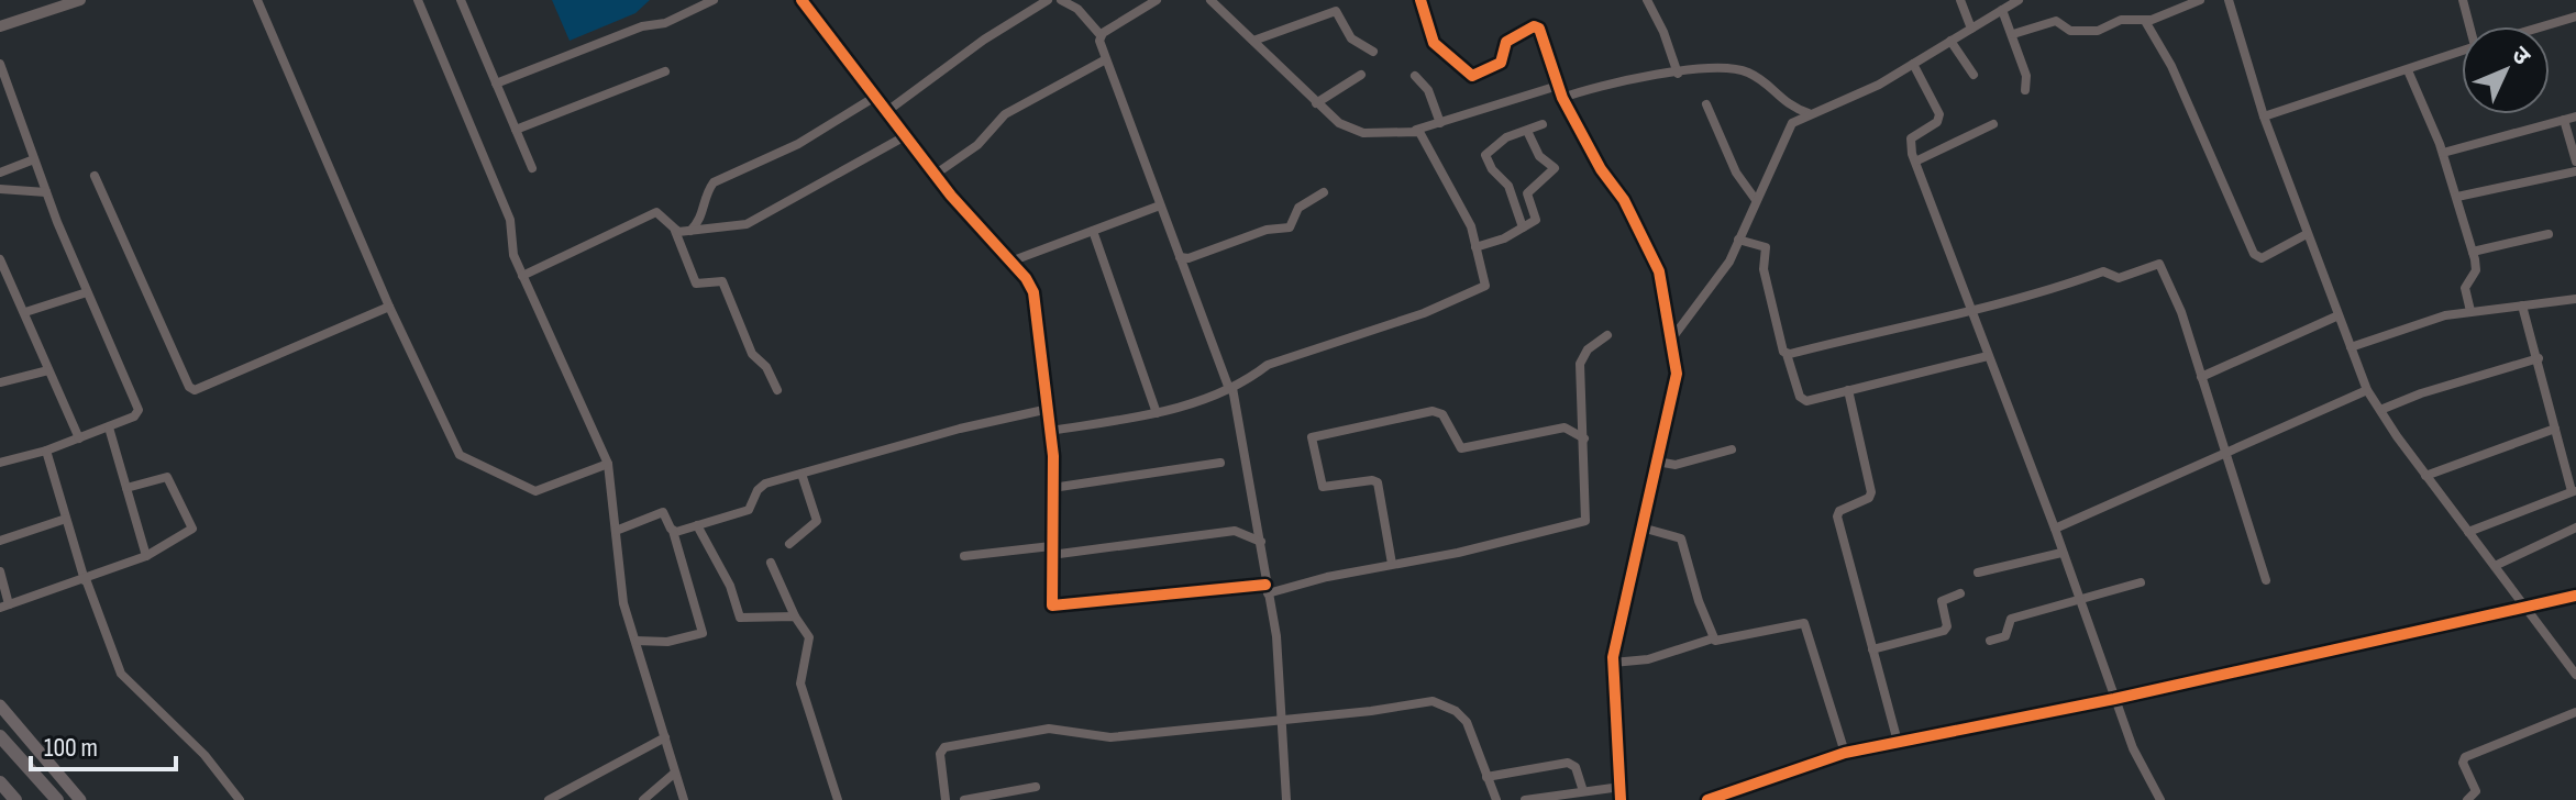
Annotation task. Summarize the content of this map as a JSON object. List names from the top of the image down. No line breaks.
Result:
{"scale_bar":"100 m","north":"top right"}
